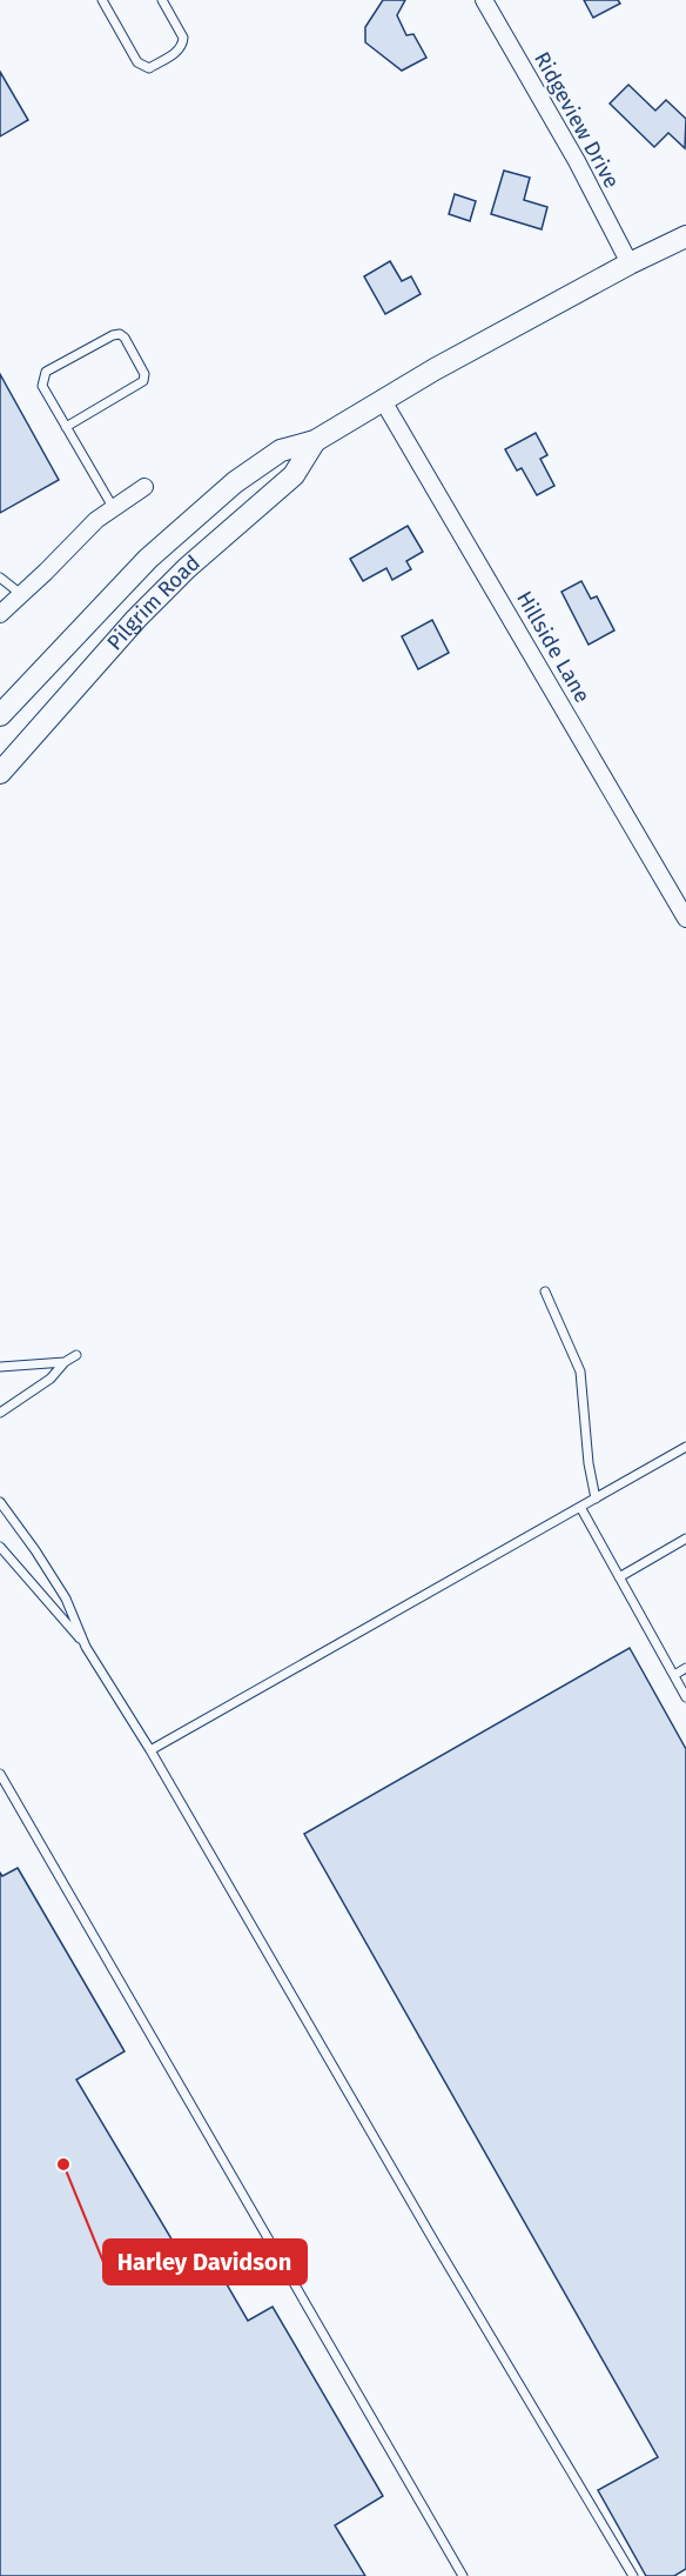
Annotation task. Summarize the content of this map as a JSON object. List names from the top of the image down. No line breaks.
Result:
{"streets":{"street":["Ridgeview Drive","Pilgrim Road","Hillside Lane"]},"crossings":[["Ridgeview Drive","Pilgrim Road"],["Pilgrim Road","Hillside Lane"]],"places":["Harley Davidson"]}
